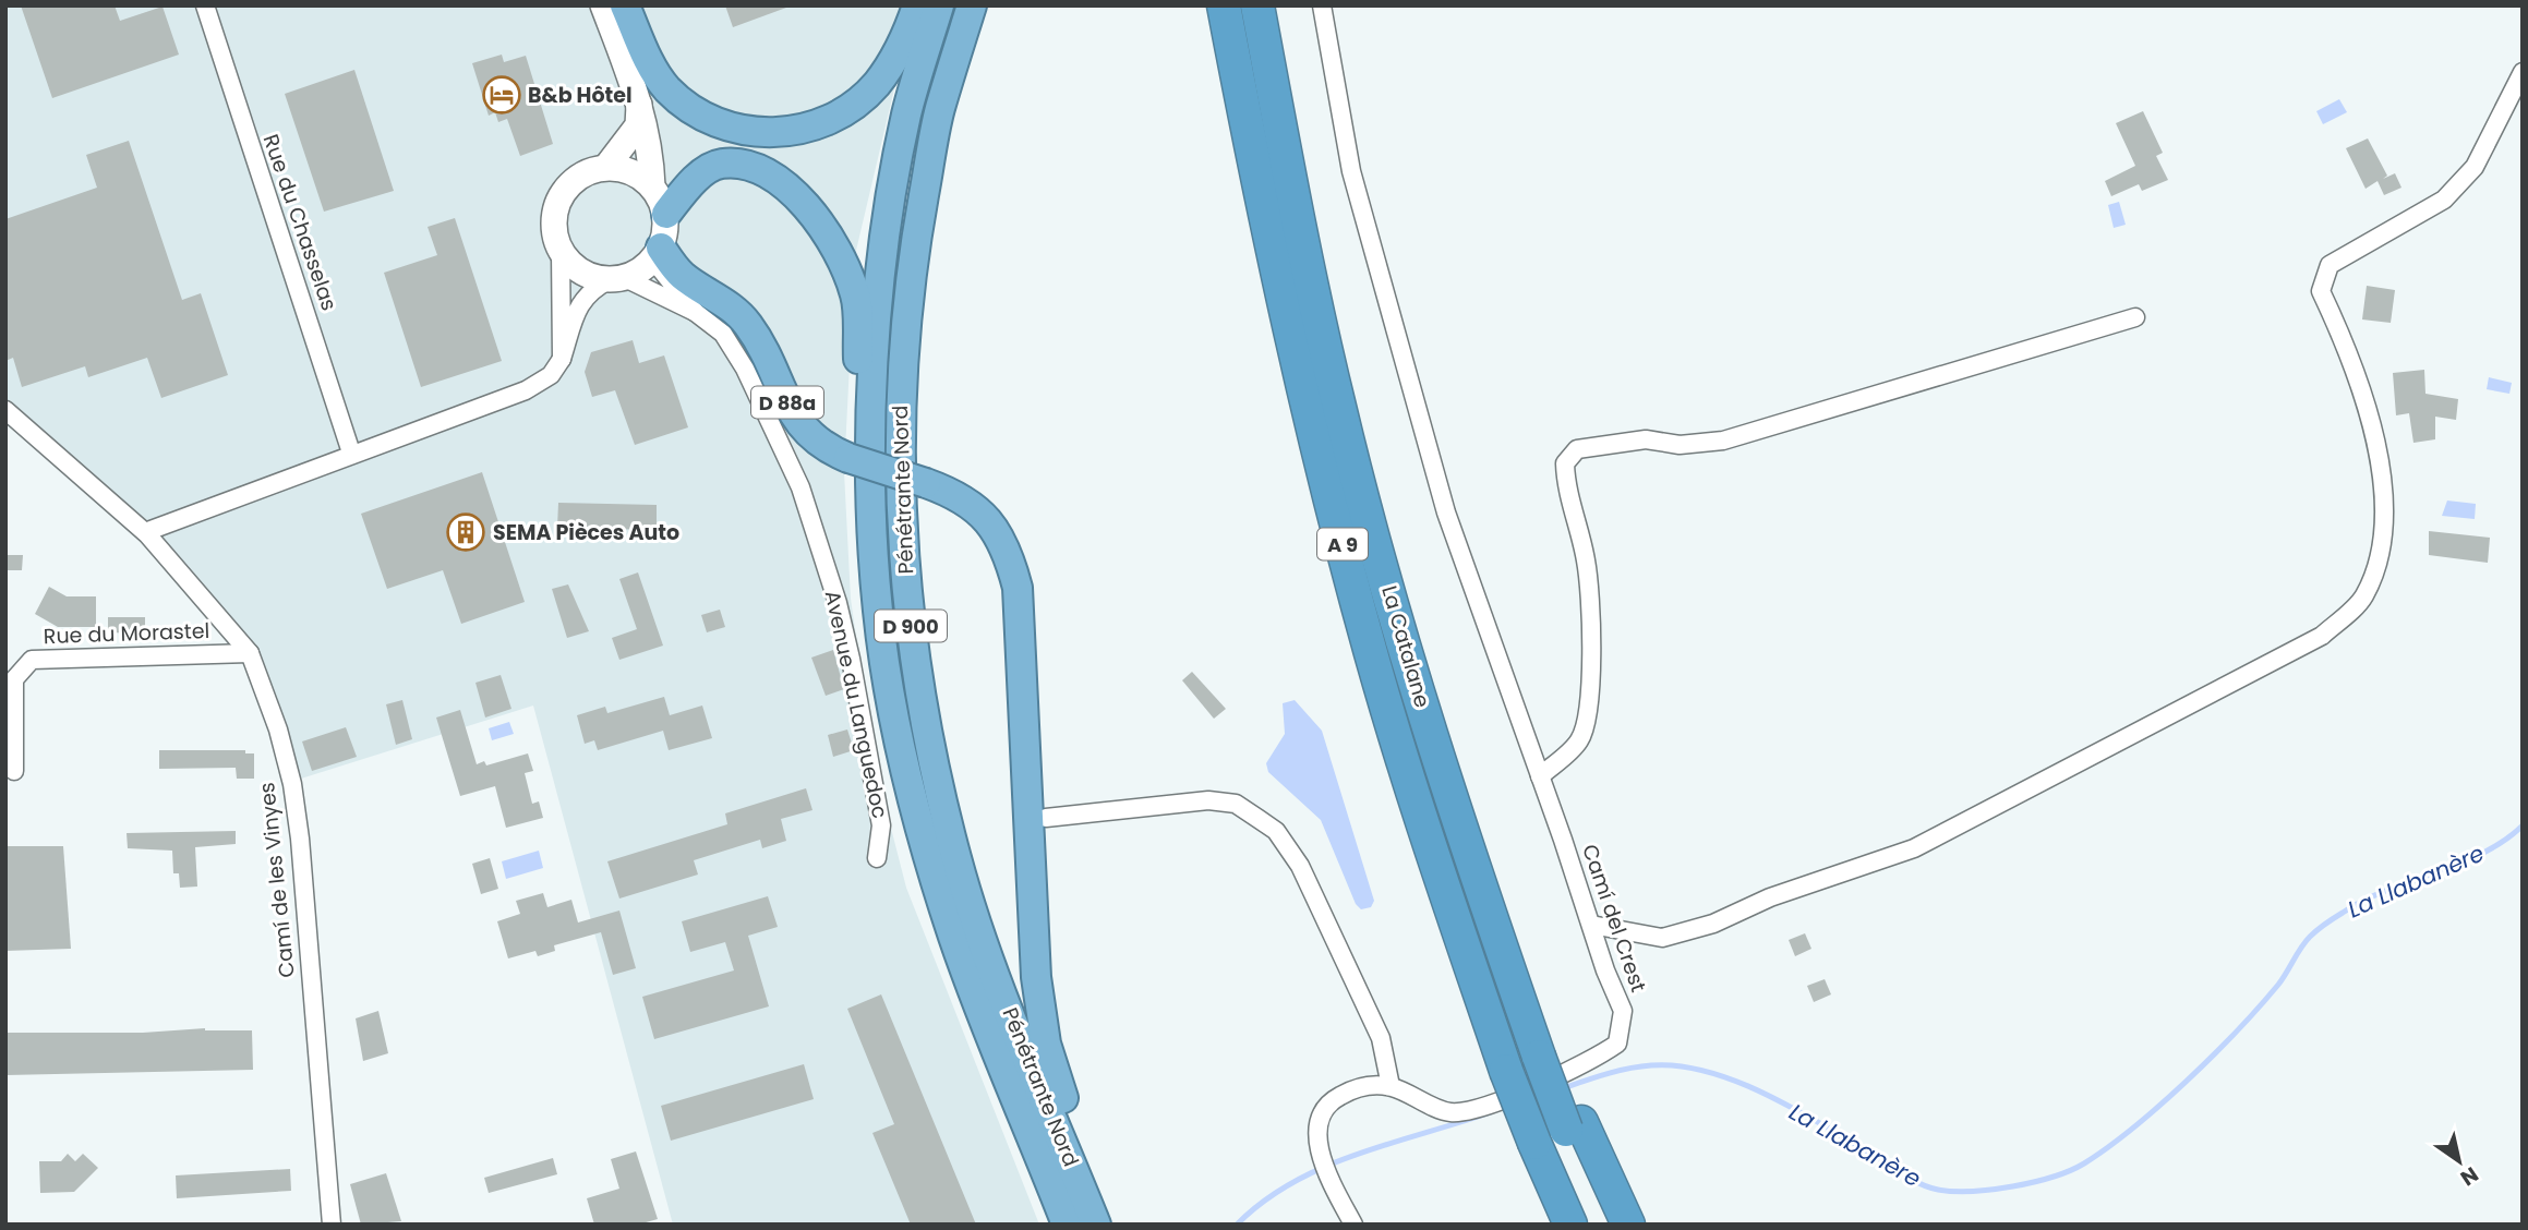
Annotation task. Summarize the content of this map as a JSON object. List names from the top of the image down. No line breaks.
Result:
{"streets":{"highway":["D 88a","Pénétrante Nord","A 9","D 900","La Catalane"],"street":["Rue du Chasselas","Rue du Morastel","Avenue du Languedoc","Camí de les Vinyes","Camí del Crest"]},"crossings":[["D 88a","Pénétrante Nord"],["D 88a","Avenue du Languedoc"],["Rue du Morastel","Camí de les Vinyes"]],"water":["La Llabanère"],"places":{"hotel":["B&b Hôtel"],"building":["SEMA Pièces Auto"]},"north":"bottom right"}
